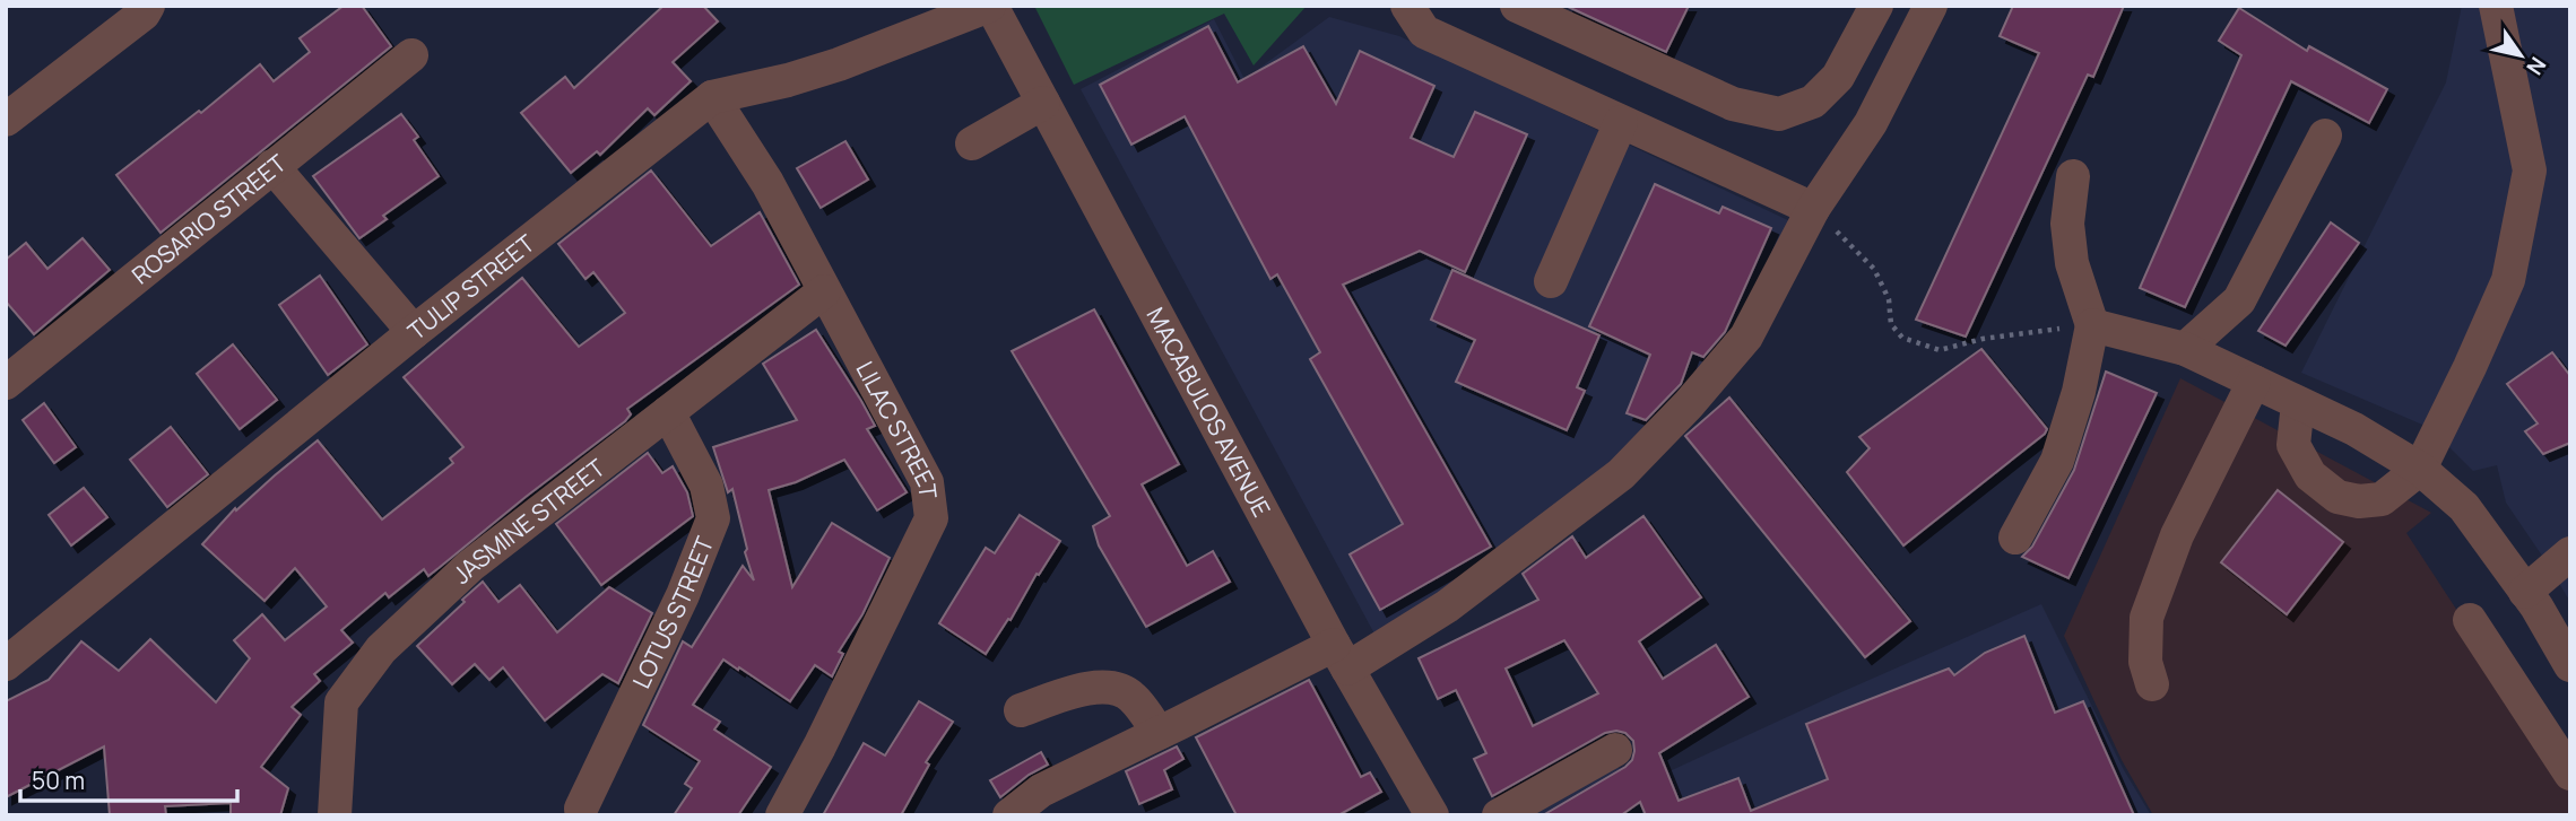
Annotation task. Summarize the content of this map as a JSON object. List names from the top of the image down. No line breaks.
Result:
{"streets":{"street":["ROSARIO STREET","TULIP STREET","MACABULOS AVENUE","LILAC STREET","JASMINE STREET","LOTUS STREET"]},"crossings":[["TULIP STREET","MACABULOS AVENUE"],["TULIP STREET","LILAC STREET"],["LILAC STREET","JASMINE STREET"],["JASMINE STREET","LOTUS STREET"]],"scale_bar":"50 m","north":"bottom right"}
